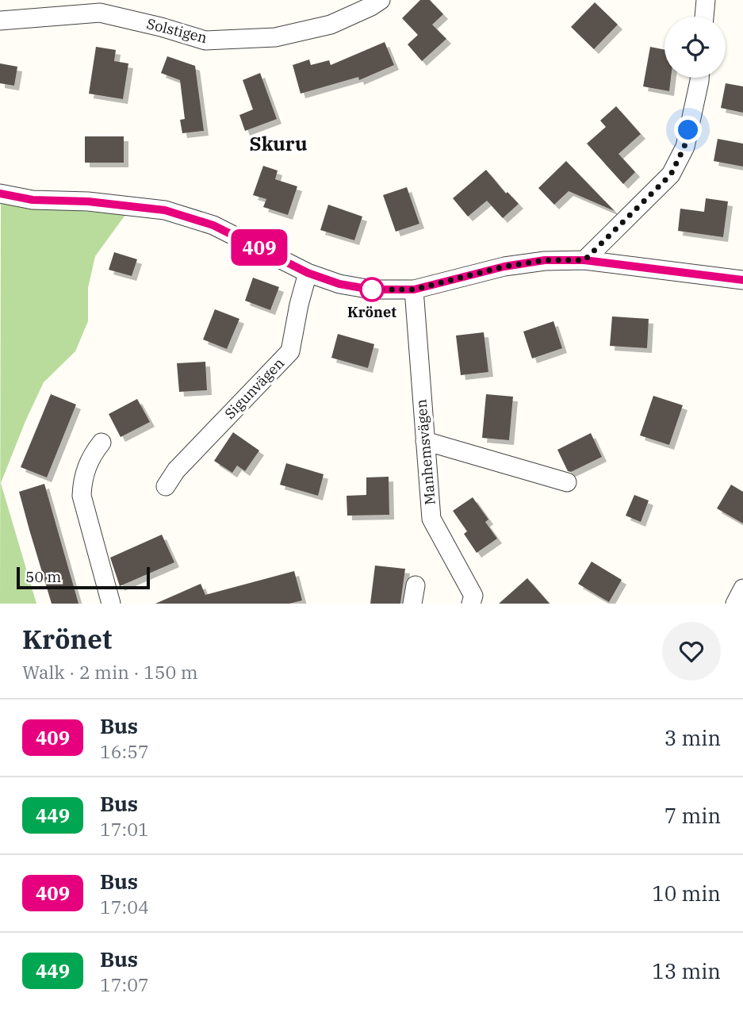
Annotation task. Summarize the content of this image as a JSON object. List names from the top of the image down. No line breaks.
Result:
{"streets":{"street":["Solstigen","Sigunvägen","Manhemsvägen"]},"districts":["Skuru"],"places":["Krönet"],"lines":["bus line 409"],"scale_bar":"50 m","page":{"on_map":"409","scale":"50 m","heading":["Krönet","Walk · 2 min · 150 m"],"list":[{"mark":"409","name":"Bus","note":"16:57","value":"3 min"},{"mark":"449","name":"Bus","note":"17:01","value":"7 min"},{"mark":"409","name":"Bus","note":"17:04","value":"10 min"},{"mark":"449","name":"Bus","note":"17:07","value":"13 min"}]}}
